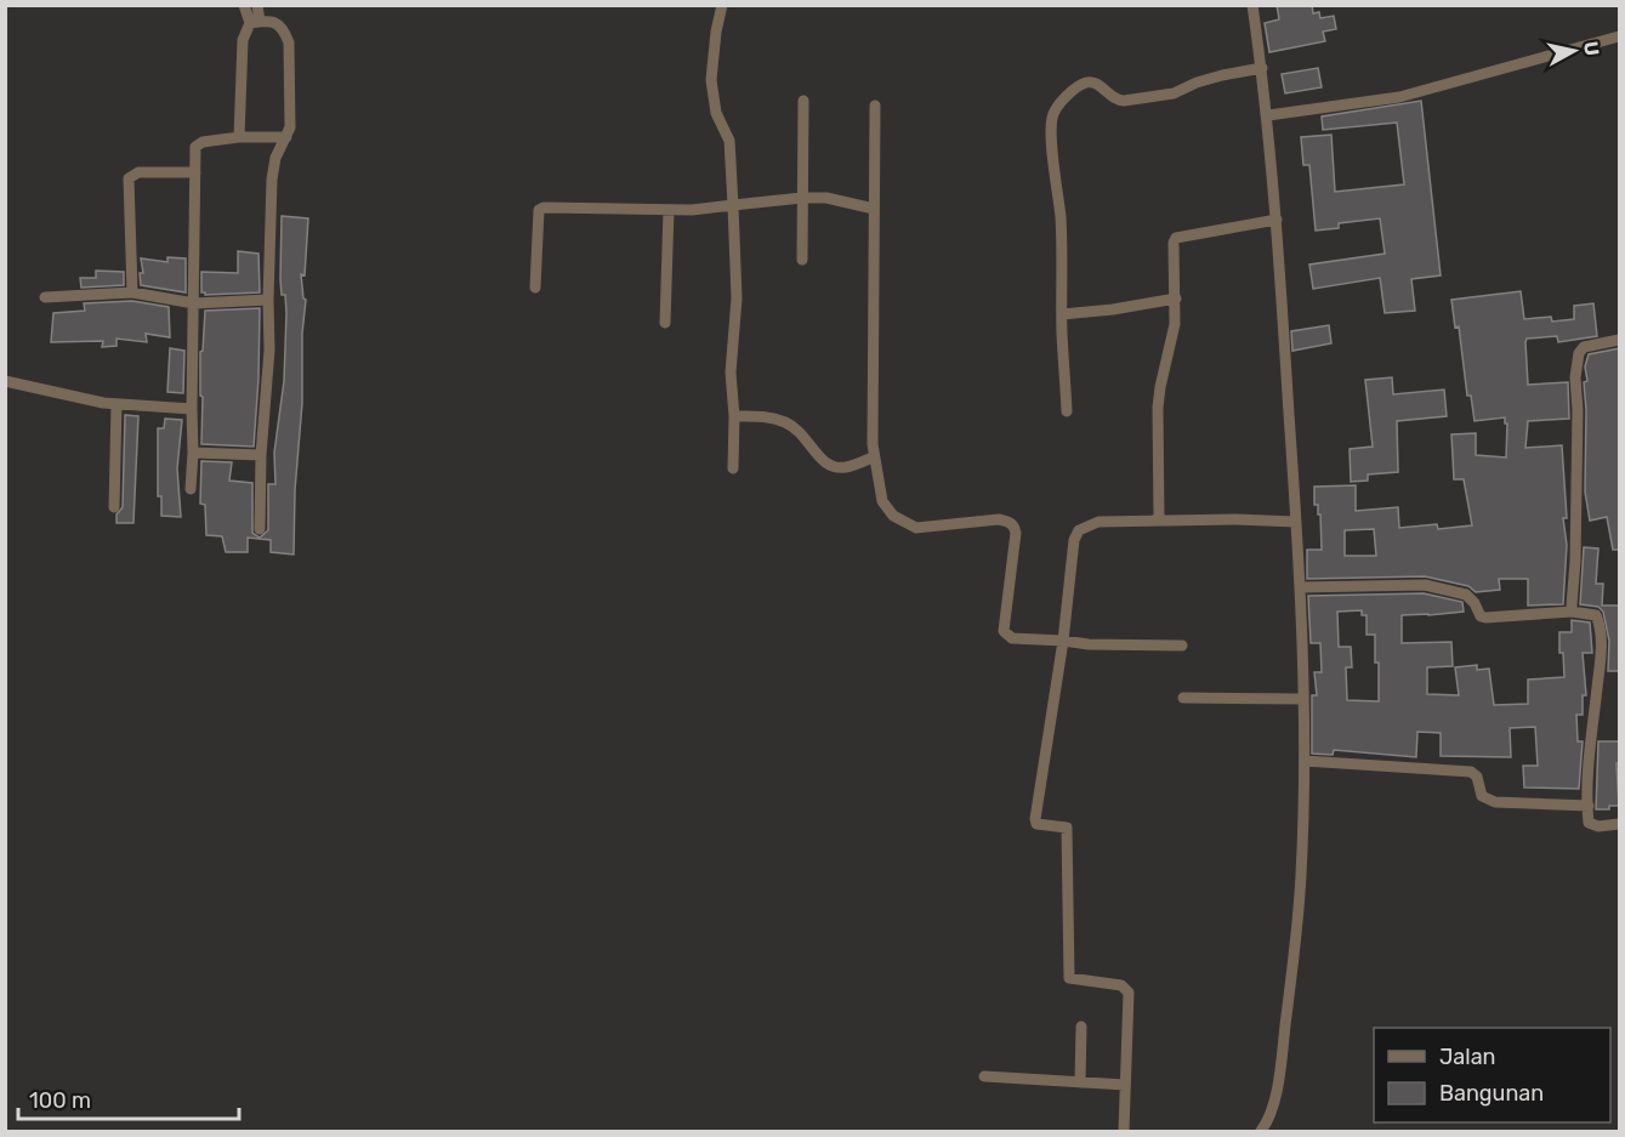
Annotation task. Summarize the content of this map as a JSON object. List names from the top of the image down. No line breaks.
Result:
{"legend":["Jalan","Bangunan"],"scale_bar":"100 m","north":"right"}
